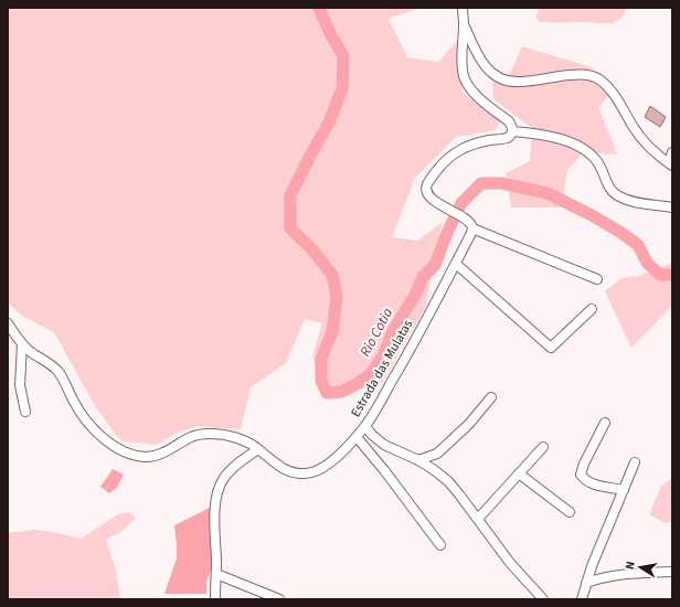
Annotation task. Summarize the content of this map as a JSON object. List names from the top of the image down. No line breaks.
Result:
{"streets":{"street":["Estrada das Mulatas"]},"water":["Rio Cotia"],"north":"left"}
